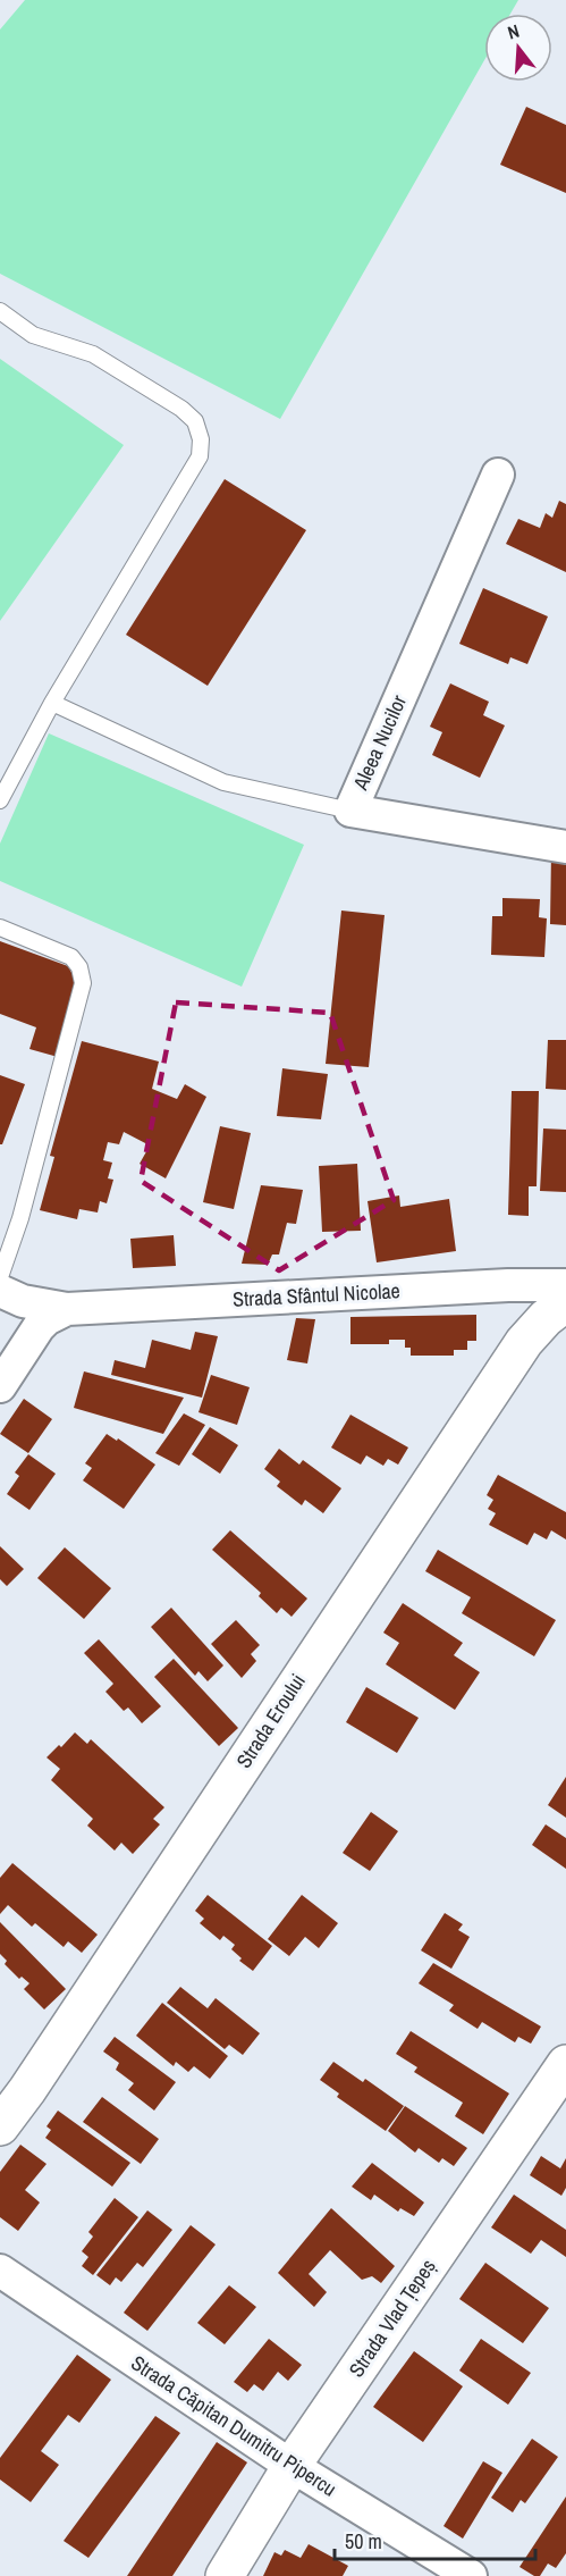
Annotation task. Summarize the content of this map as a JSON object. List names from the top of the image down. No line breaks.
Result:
{"streets":{"main road":["Strada Eroului","Strada Vlad Țepeș"],"street":["Aleea Nucilor","Strada Sfântul Nicolae","Strada Căpitan Dumitru Pipercu"]},"crossings":[["Strada Vlad Țepeș","Strada Căpitan Dumitru Pipercu"]],"scale_bar":"50 m","north":"top"}
